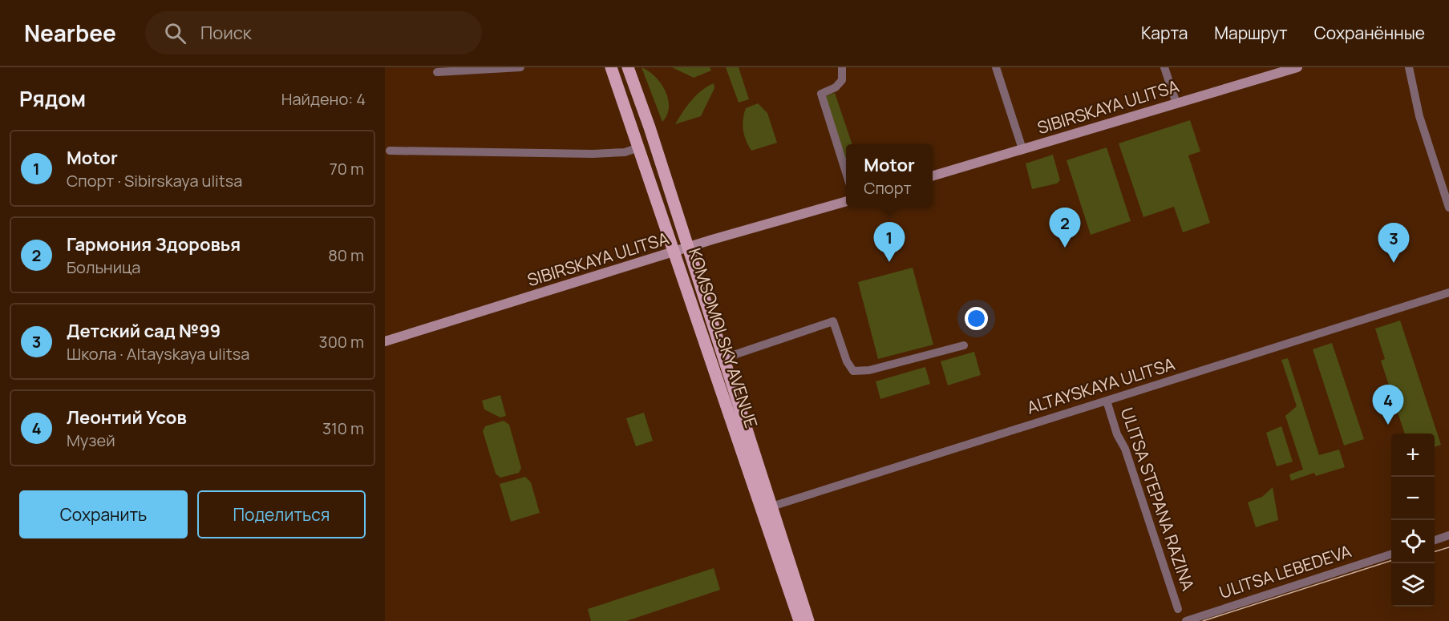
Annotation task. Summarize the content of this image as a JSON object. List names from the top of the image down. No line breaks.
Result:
{"streets":{"main road":["SIBIRSKAYA ULITSA","KOMSOMOLSKY AVENUE"],"street":["ALTAYSKAYA ULITSA","ULITSA STEPANA RAZINA","ULITSA LEBEDEVA"]},"crossings":[["SIBIRSKAYA ULITSA","KOMSOMOLSKY AVENUE"],["KOMSOMOLSKY AVENUE","ALTAYSKAYA ULITSA"],["ALTAYSKAYA ULITSA","ULITSA STEPANA RAZINA"]],"page":{"header":"Nearbee","search":"Поиск","nav":["Карта","Маршрут","Сохранённые"],"heading":["Рядом","Найдено: 4"],"list":[{"mark":"1","name":"Motor","note":"Спорт · Sibirskaya ulitsa","value":"70 m"},{"mark":"2","name":"Гармония Здоровья","note":"Больница","value":"80 m"},{"mark":"3","name":"Детский сад №99","note":"Школа · Altayskaya ulitsa","value":"300 m"},{"mark":"4","name":"Леонтий Усов","note":"Музей","value":"310 m"}],"popup":["Motor","Спорт"],"pins":["2","1","3","4"],"map_buttons":["+","−"],"buttons":["Сохранить","Поделиться"]}}
